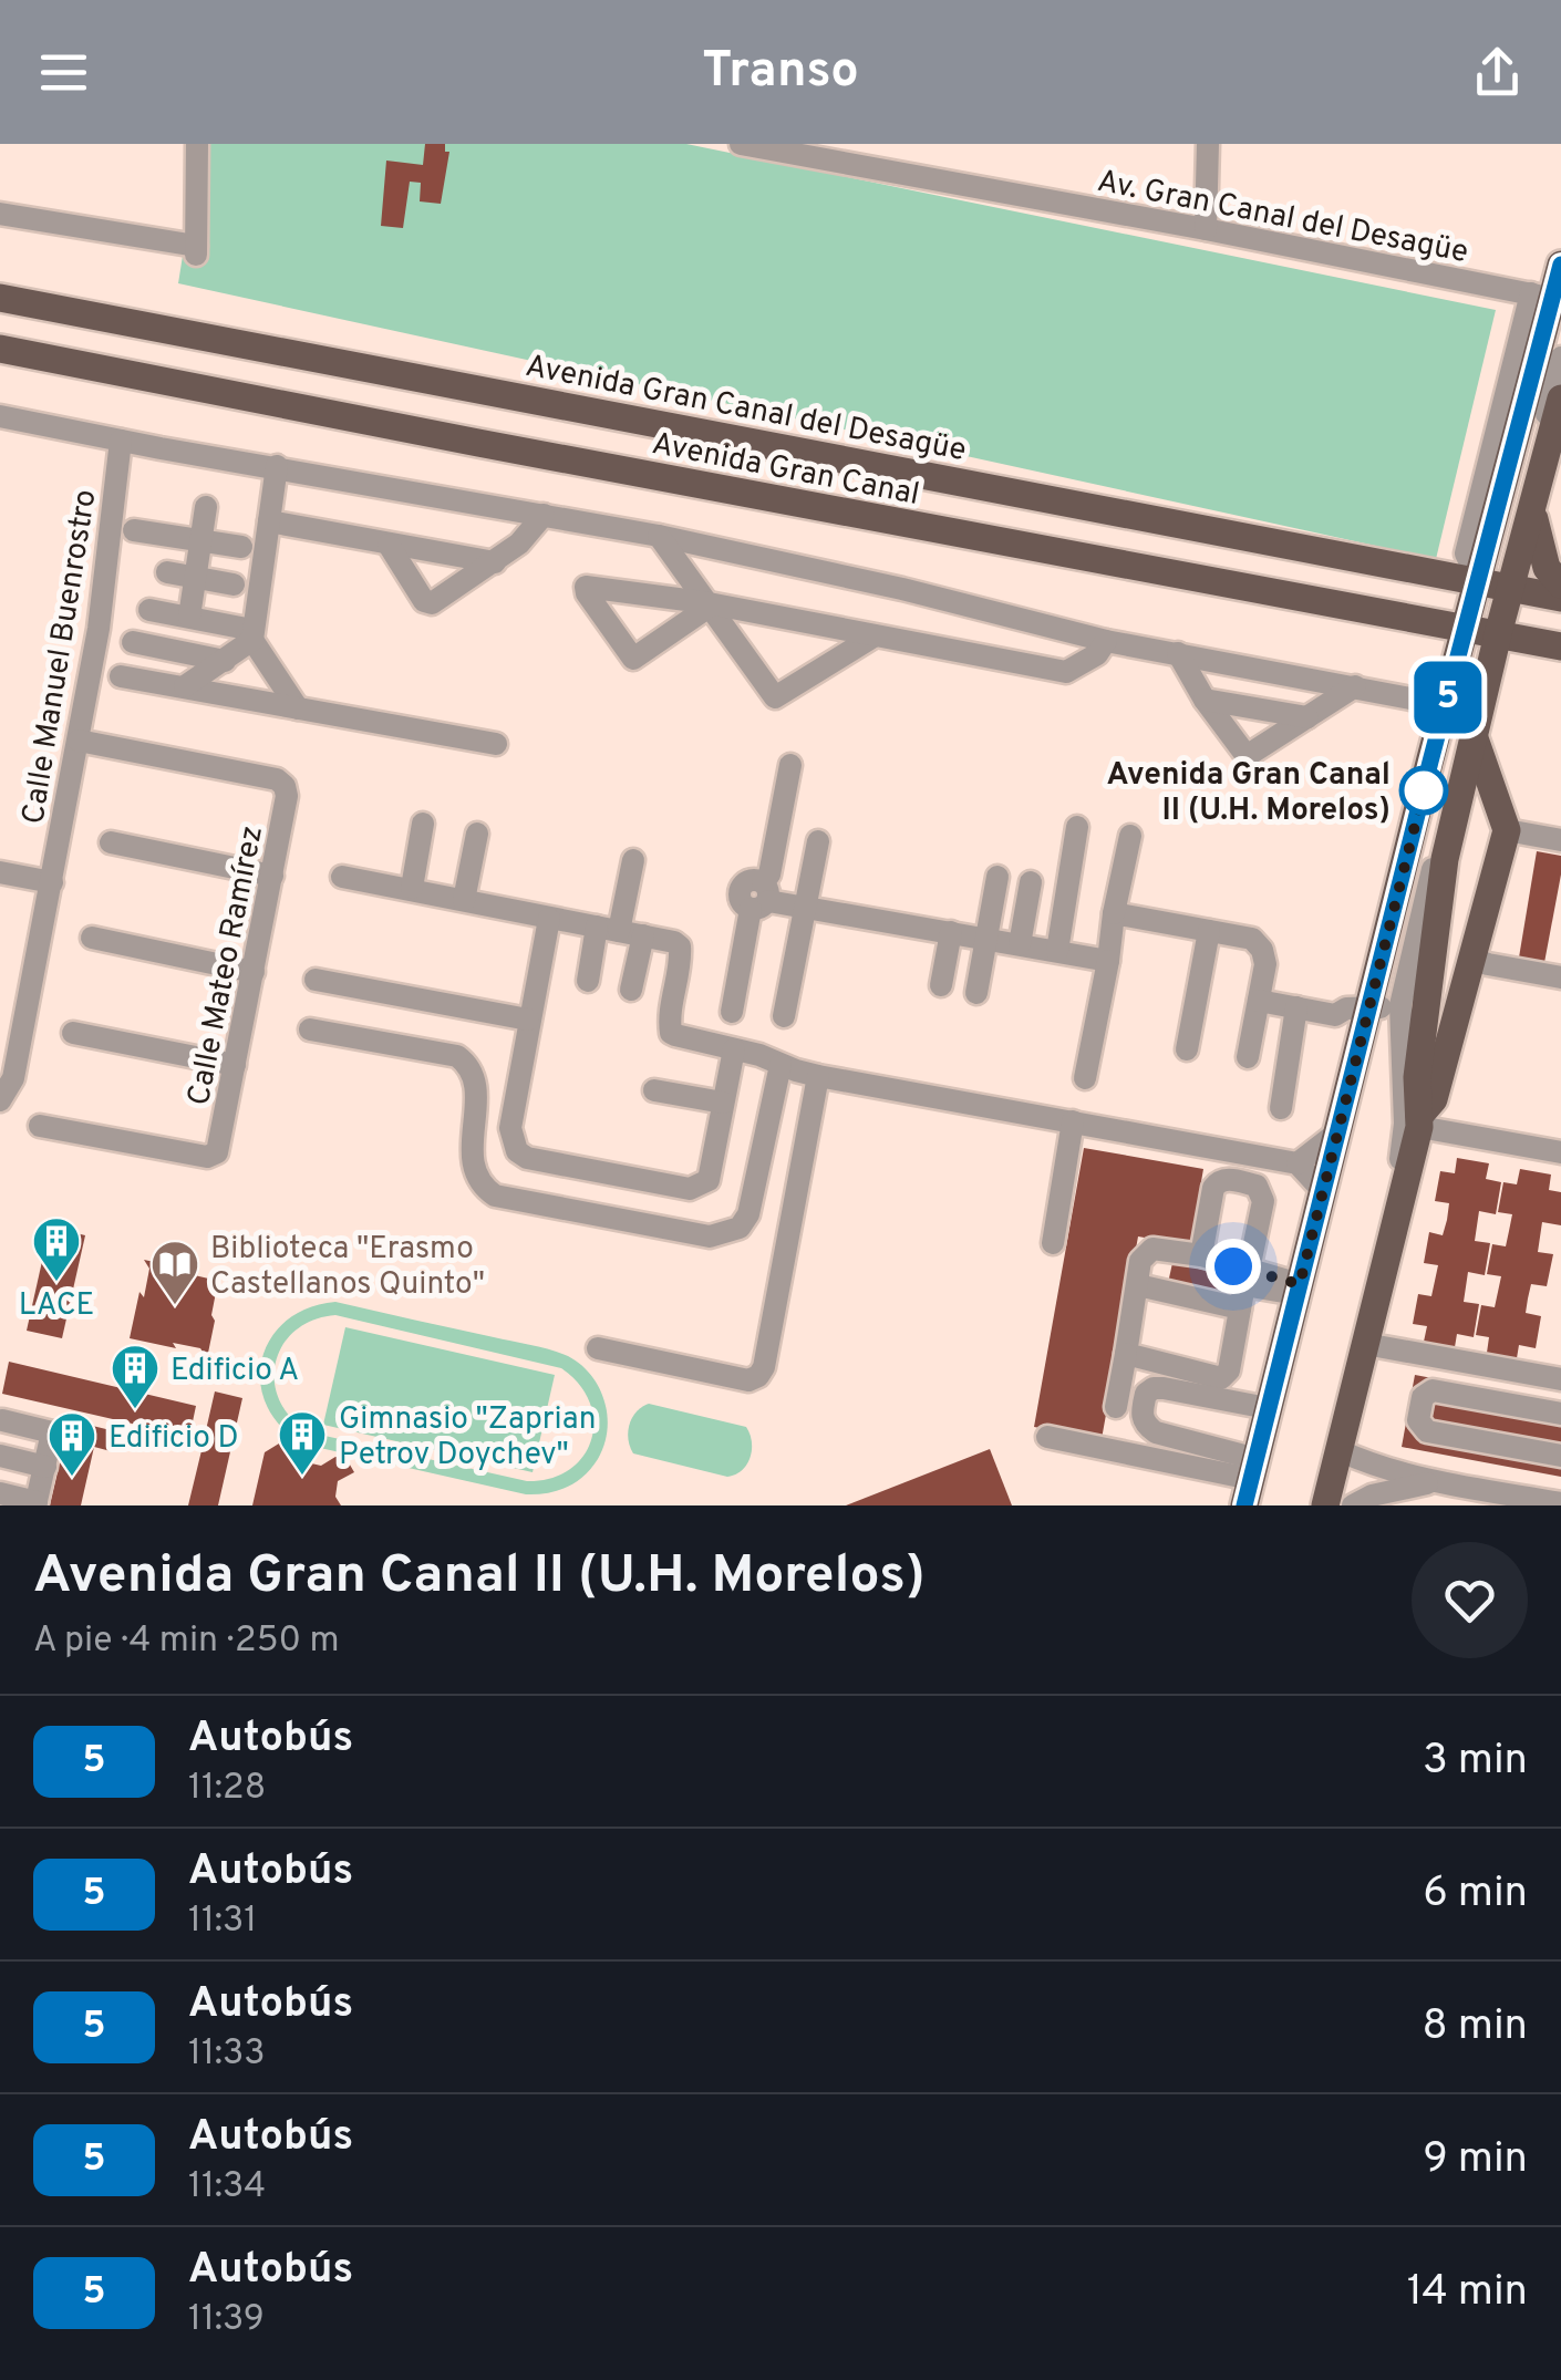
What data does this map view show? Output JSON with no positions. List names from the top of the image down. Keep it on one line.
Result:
{"streets":{"main road":["Avenida Gran Canal del Desagüe","Avenida Gran Canal"],"street":["Av. Gran Canal del Desagüe","Calle Manuel Buenrostro","Calle Mateo Ramírez"]},"crossings":[["Calle Manuel Buenrostro","Calle Mateo Ramírez"]],"places":{"other":["Avenida Gran Canal II (U.H. Morelos)"],"building":["LACE","Edificio A","Gimnasio \"Zaprian Petrov Doychev\"","Edificio D"],"library":["Biblioteca \"Erasmo Castellanos Quinto\""]},"lines":["bus line 5"],"page":{"header":"Transo","on_map":"5","heading":["Avenida Gran Canal II (U.H. Morelos)","A pie · 4 min · 250 m"],"list":[{"mark":"5","name":"Autobús","note":"11:28","value":"3 min"},{"mark":"5","name":"Autobús","note":"11:31","value":"6 min"},{"mark":"5","name":"Autobús","note":"11:33","value":"8 min"},{"mark":"5","name":"Autobús","note":"11:34","value":"9 min"},{"mark":"5","name":"Autobús","note":"11:39","value":"14 min"}]}}
